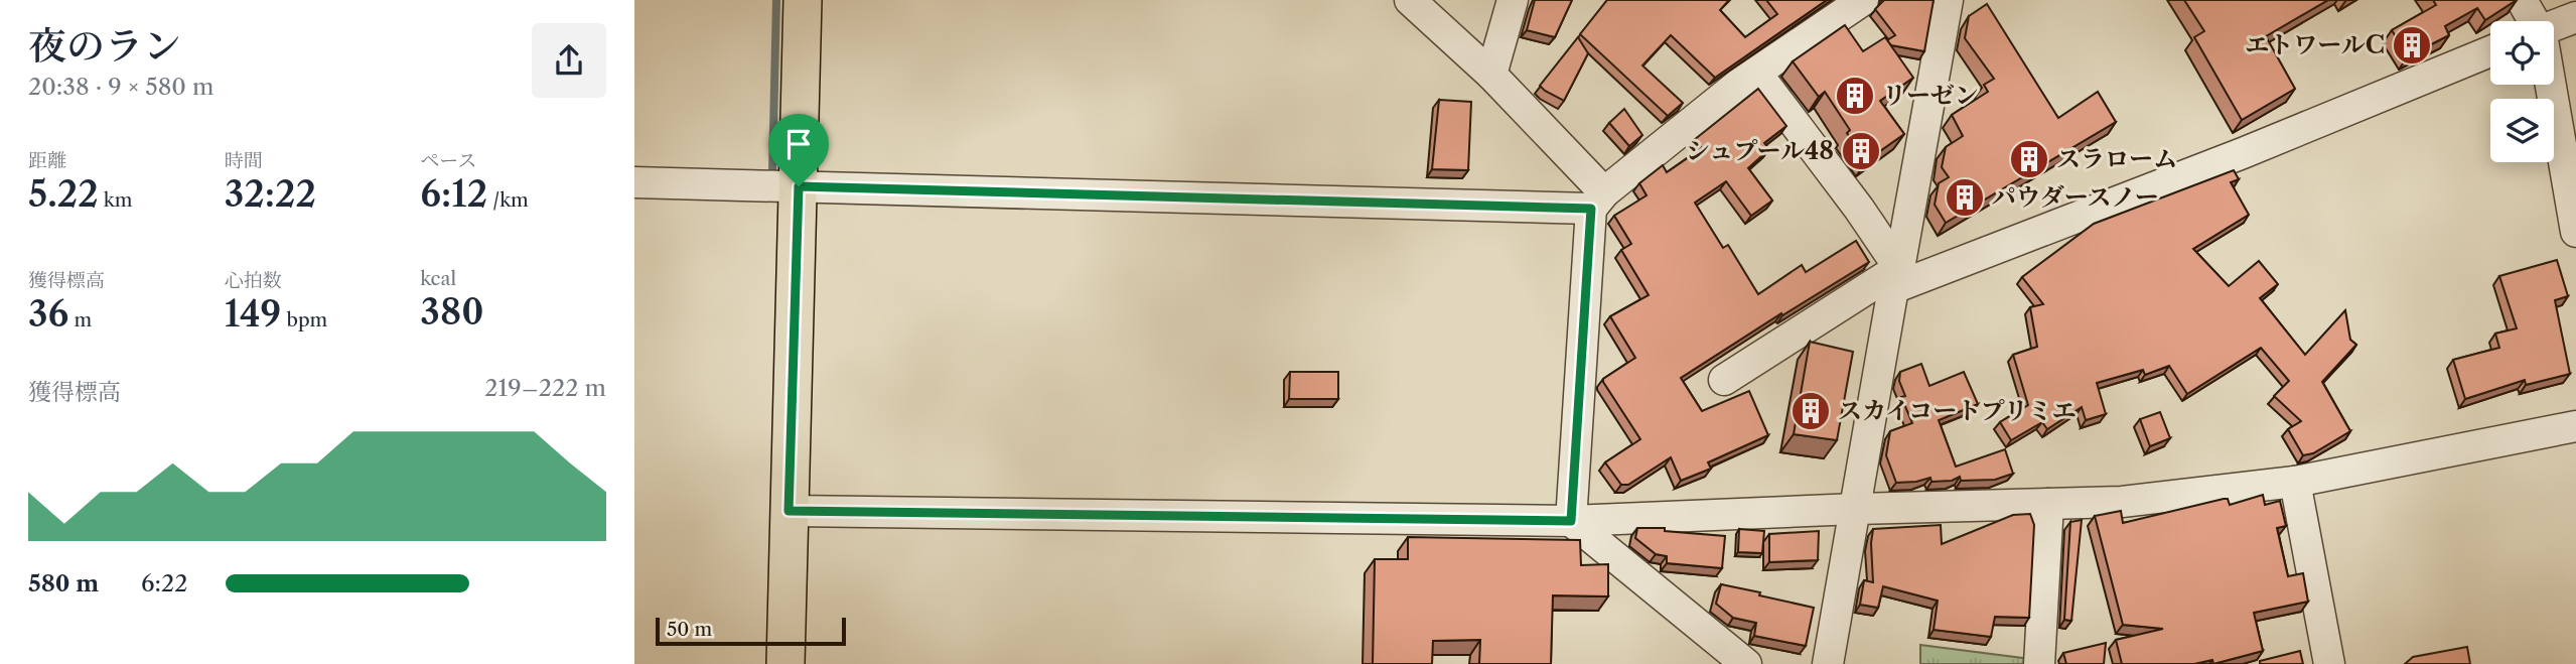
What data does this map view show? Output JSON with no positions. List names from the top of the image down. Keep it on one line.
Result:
{"places":{"building":["エトワールC","リーゼン","シュプール48","スラローム","パウダースノー","スカイコートプリミエ"]},"scale_bar":"50 m","page":{"heading":["夜のラン","20:38 · 9 × 580 m"],"stats":[["距離","5.22 km"],["時間","32:22"],["ペース","6:12 /km"],["獲得標高","36 m"],["心拍数","149 bpm"],["kcal","380"]],"chart":["獲得標高","219–222 m"],"list":[{"name":"580 m","note":"6:22"}],"scale":"50 m"}}
